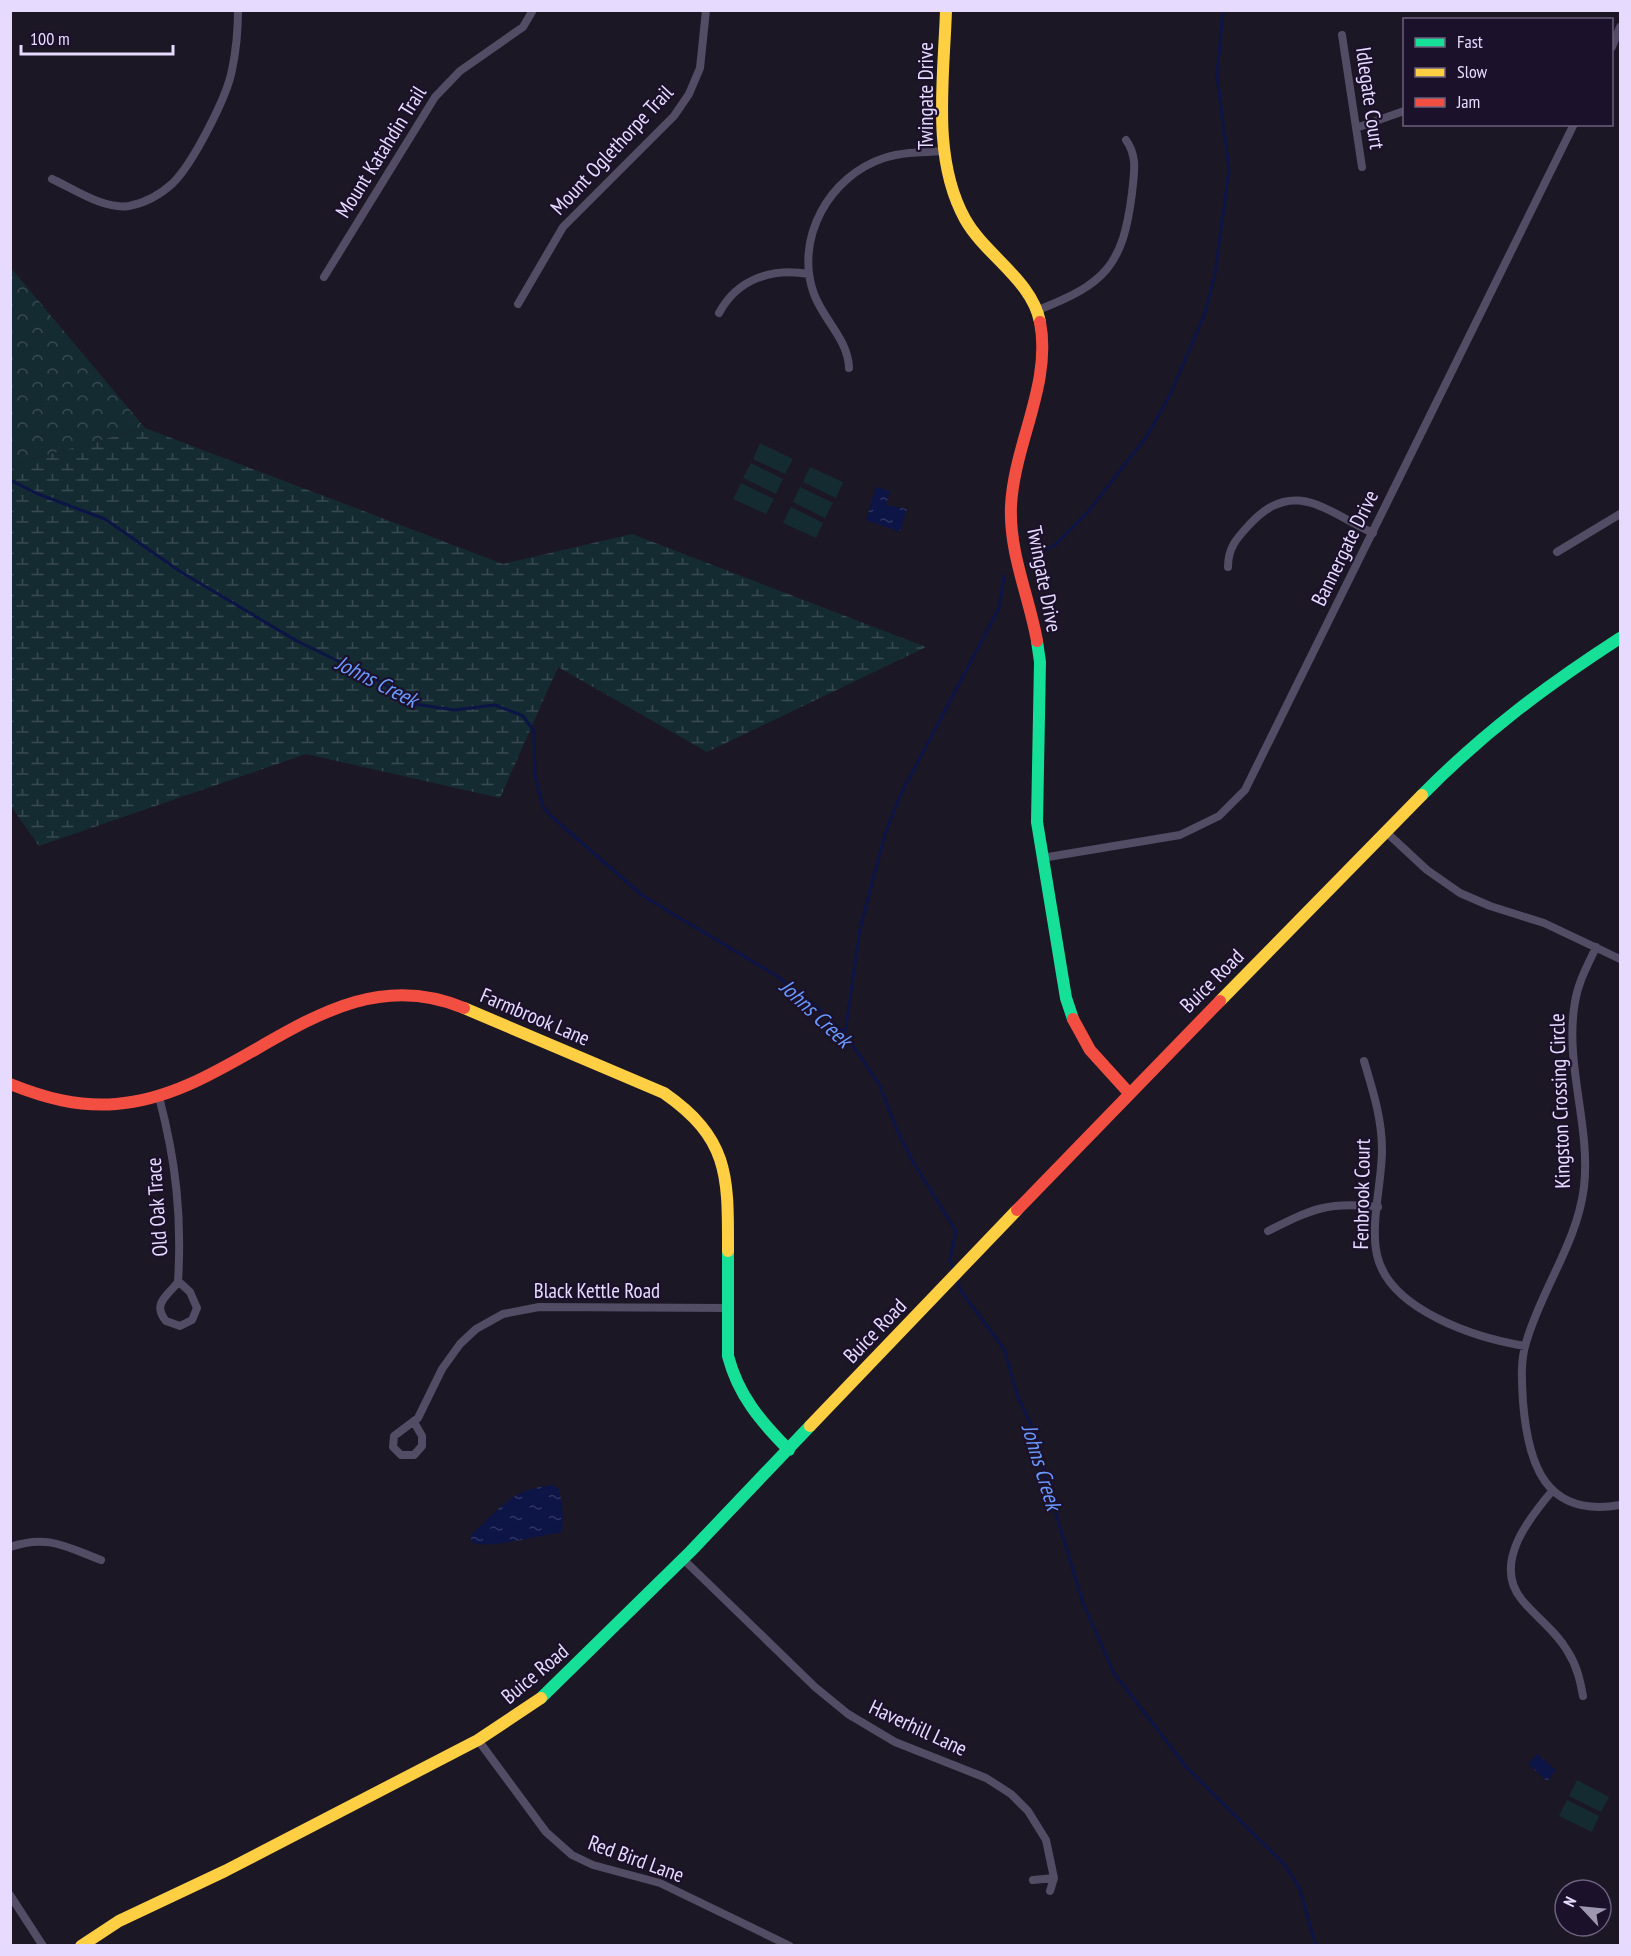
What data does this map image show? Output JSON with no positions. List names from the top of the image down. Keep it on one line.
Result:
{"streets":{"street":["Twingate Drive","Idlegate Court","Mount Oglethorpe Trail","Mount Katahdin Trail","Bannergate Drive","Buice Road","Farmbrook Lane","Kingston Crossing Circle","Fenbrook Court","Old Oak Trace","Black Kettle Road","Haverhill Lane","Red Bird Lane"]},"crossings":[["Twingate Drive","Bannergate Drive"],["Twingate Drive","Buice Road"],["Buice Road","Farmbrook Lane"],["Buice Road","Haverhill Lane"],["Buice Road","Red Bird Lane"],["Farmbrook Lane","Old Oak Trace"],["Farmbrook Lane","Black Kettle Road"],["Kingston Crossing Circle","Fenbrook Court"]],"water":["Johns Creek"],"legend":["Fast","Slow","Jam"],"scale_bar":"100 m","north":"top left"}
